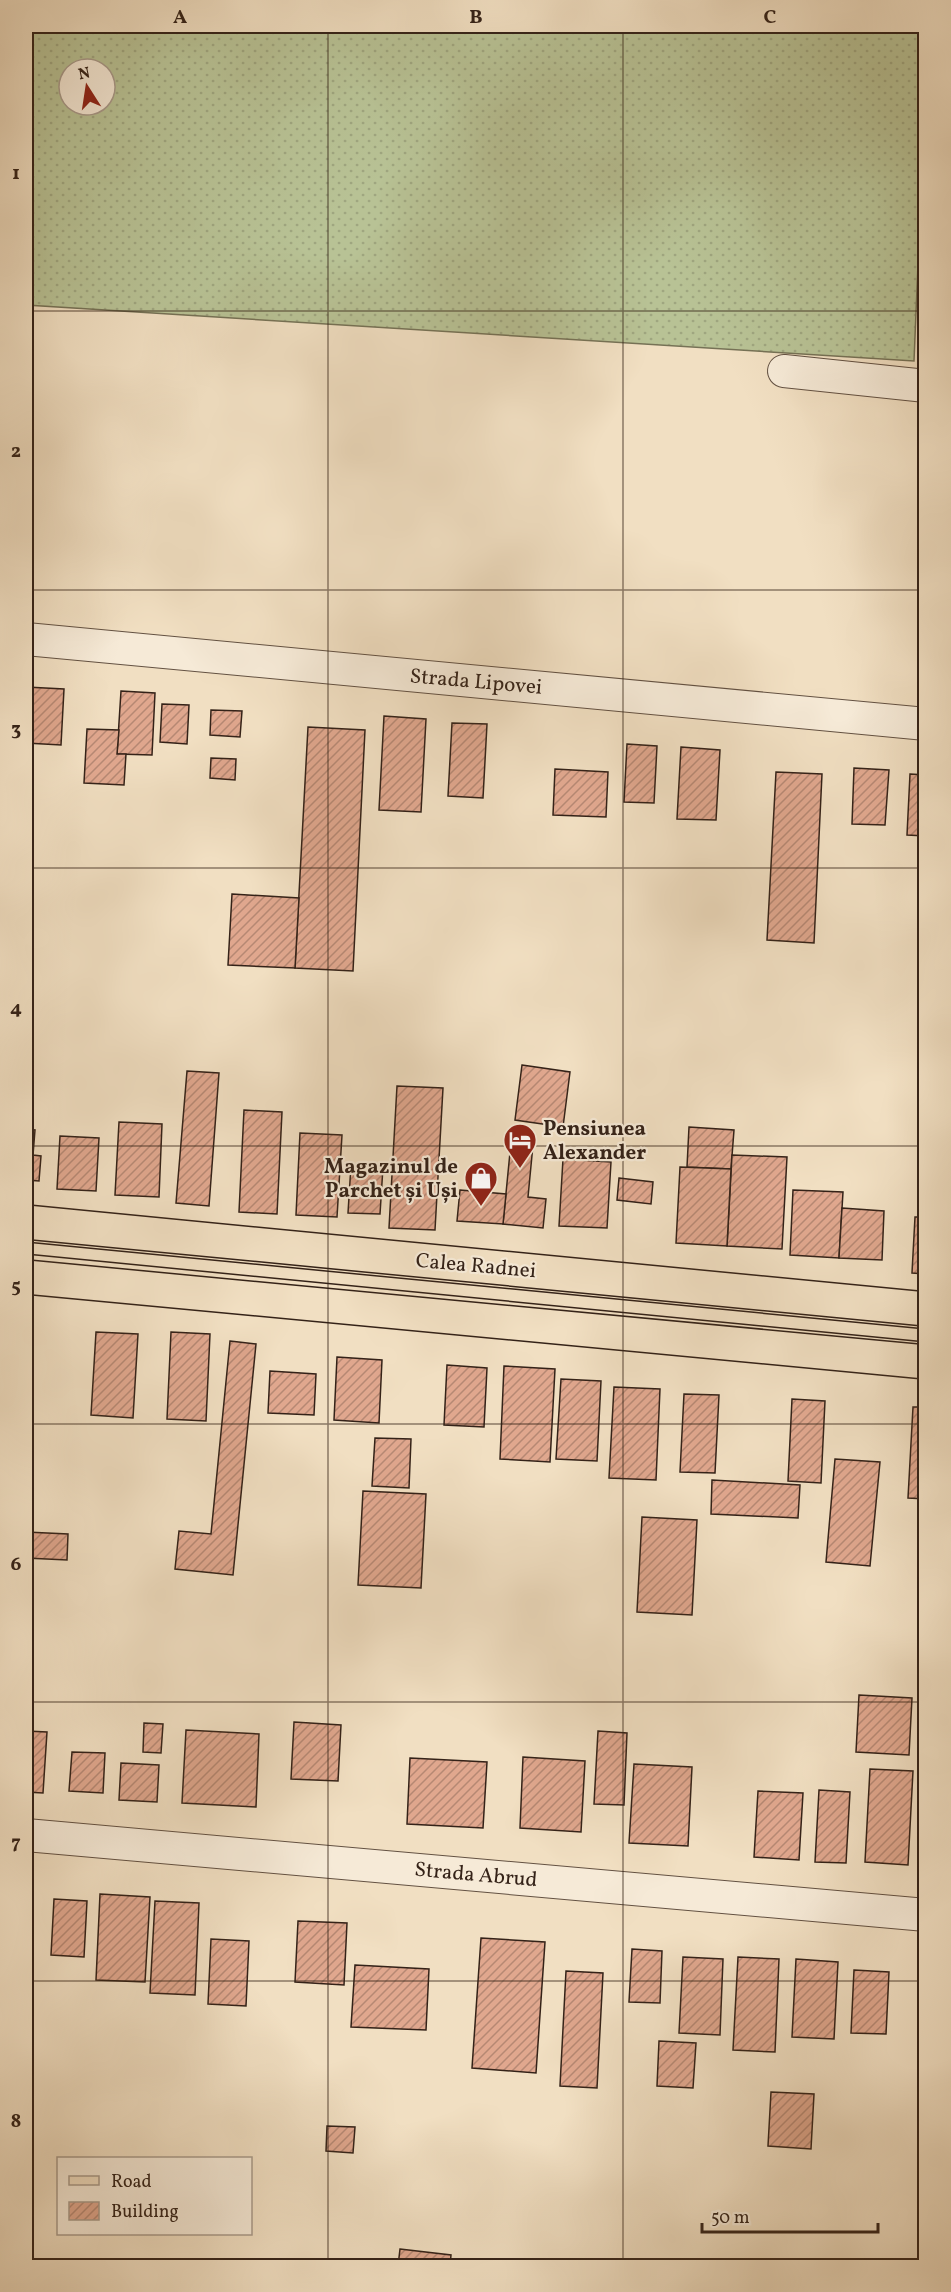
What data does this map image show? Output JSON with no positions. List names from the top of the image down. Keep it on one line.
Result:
{"streets":{"main road":["Calea Radnei"],"street":["Strada Lipovei","Strada Abrud"]},"places":{"hotel":["Pensiunea Alexander"],"shop":["Magazinul de Parchet și Uși"]},"legend":["Road","Building"],"scale_bar":"50 m","north":"top","grid":{"columns":["A","B","C"],"rows":["1","2","3","4","5","6","7","8"]}}
